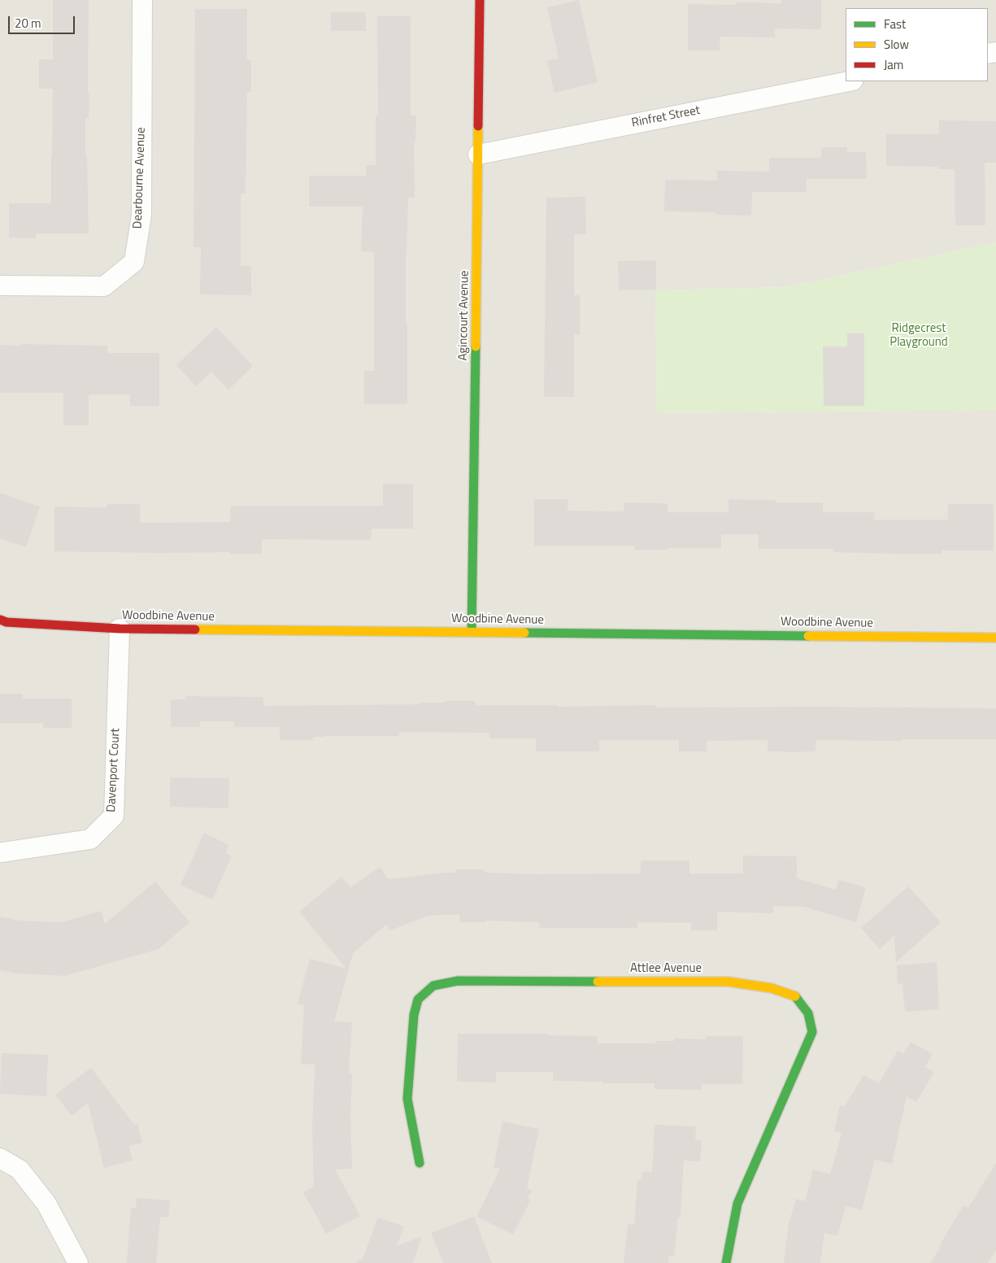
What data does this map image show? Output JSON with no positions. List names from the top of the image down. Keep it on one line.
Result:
{"streets":{"street":["Rinfret Street","Dearbourne Avenue","Agincourt Avenue","Woodbine Avenue","Davenport Court","Attlee Avenue"]},"crossings":[["Rinfret Street","Agincourt Avenue"],["Agincourt Avenue","Woodbine Avenue"],["Woodbine Avenue","Davenport Court"]],"parks":["Ridgecrest Playground"],"legend":["Fast","Slow","Jam"],"scale_bar":"20 m"}
